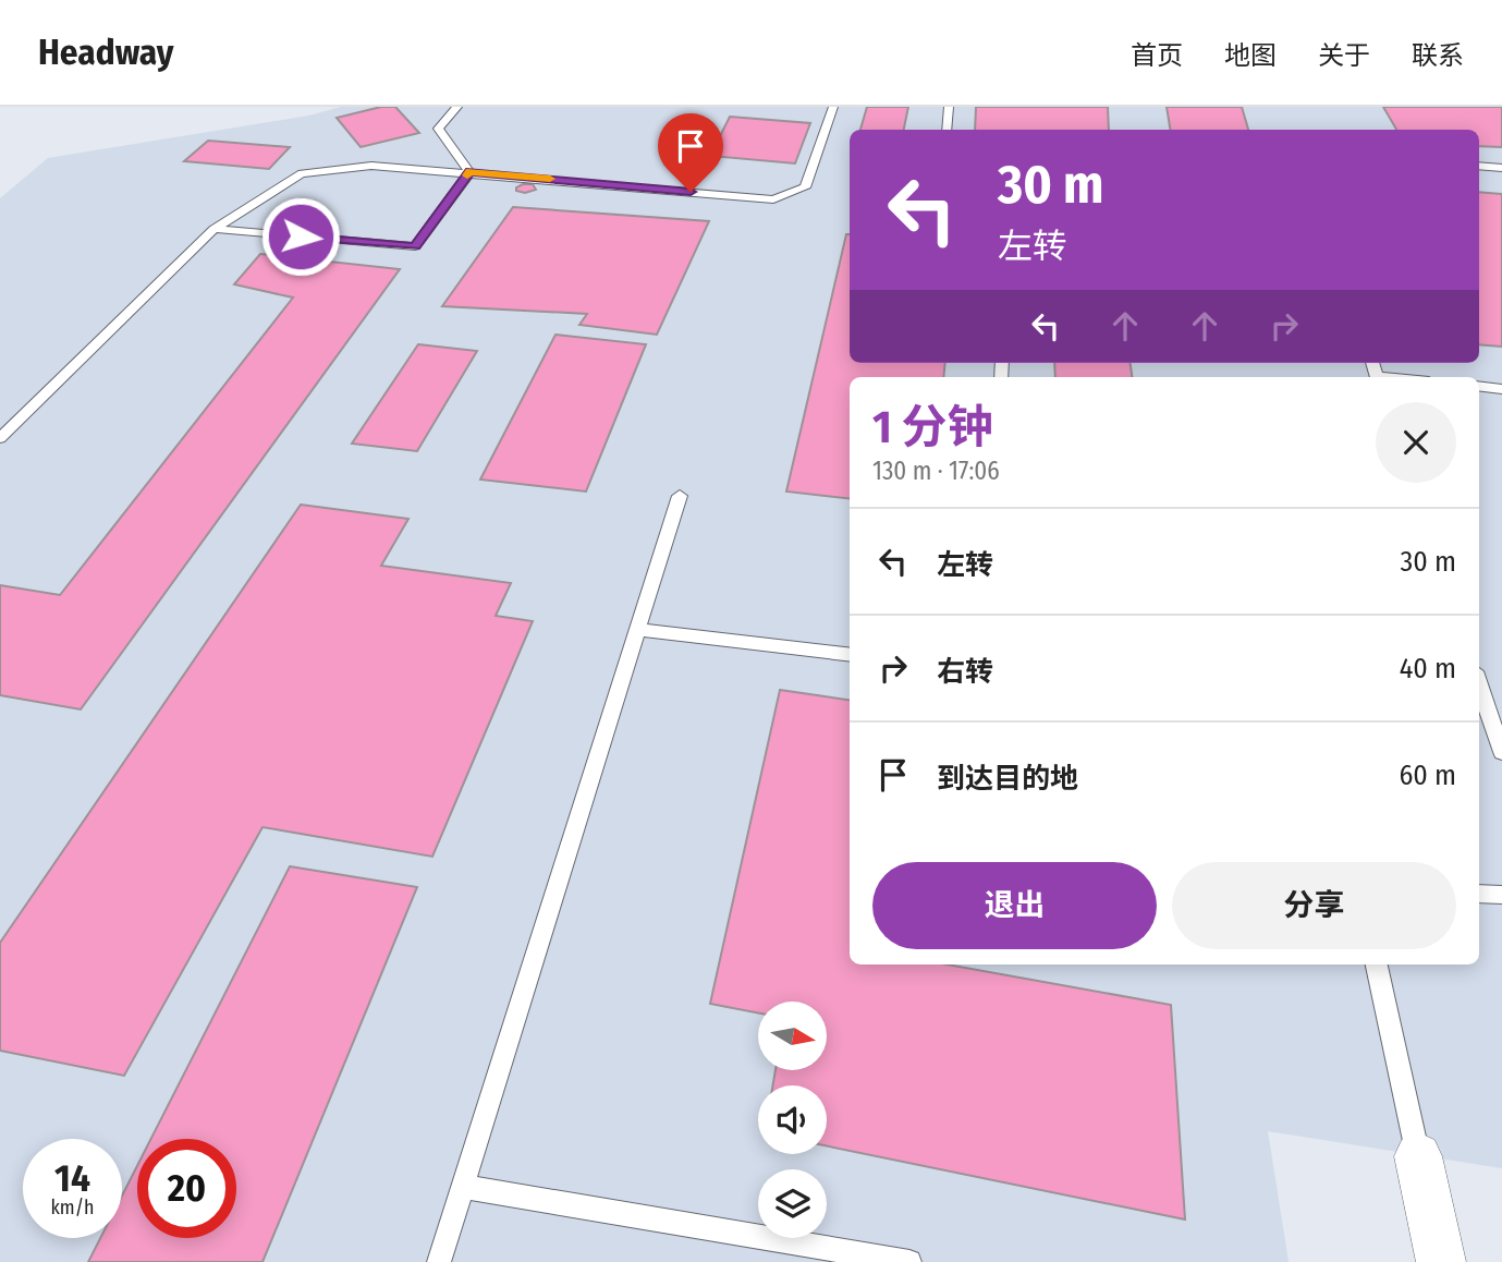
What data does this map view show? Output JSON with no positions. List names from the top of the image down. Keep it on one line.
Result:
{"north":"right","page":{"header":"Headway","nav":["首页","地图","关于","联系"],"turn":["30 m","左转"],"heading":["1 分钟","130 m · 17:06"],"list":[{"name":"左转","value":"30 m"},{"name":"右转","value":"40 m"},{"name":"到达目的地","value":"60 m"}],"buttons":["退出","分享"],"speed":"14 km/h","limit":"20"}}
